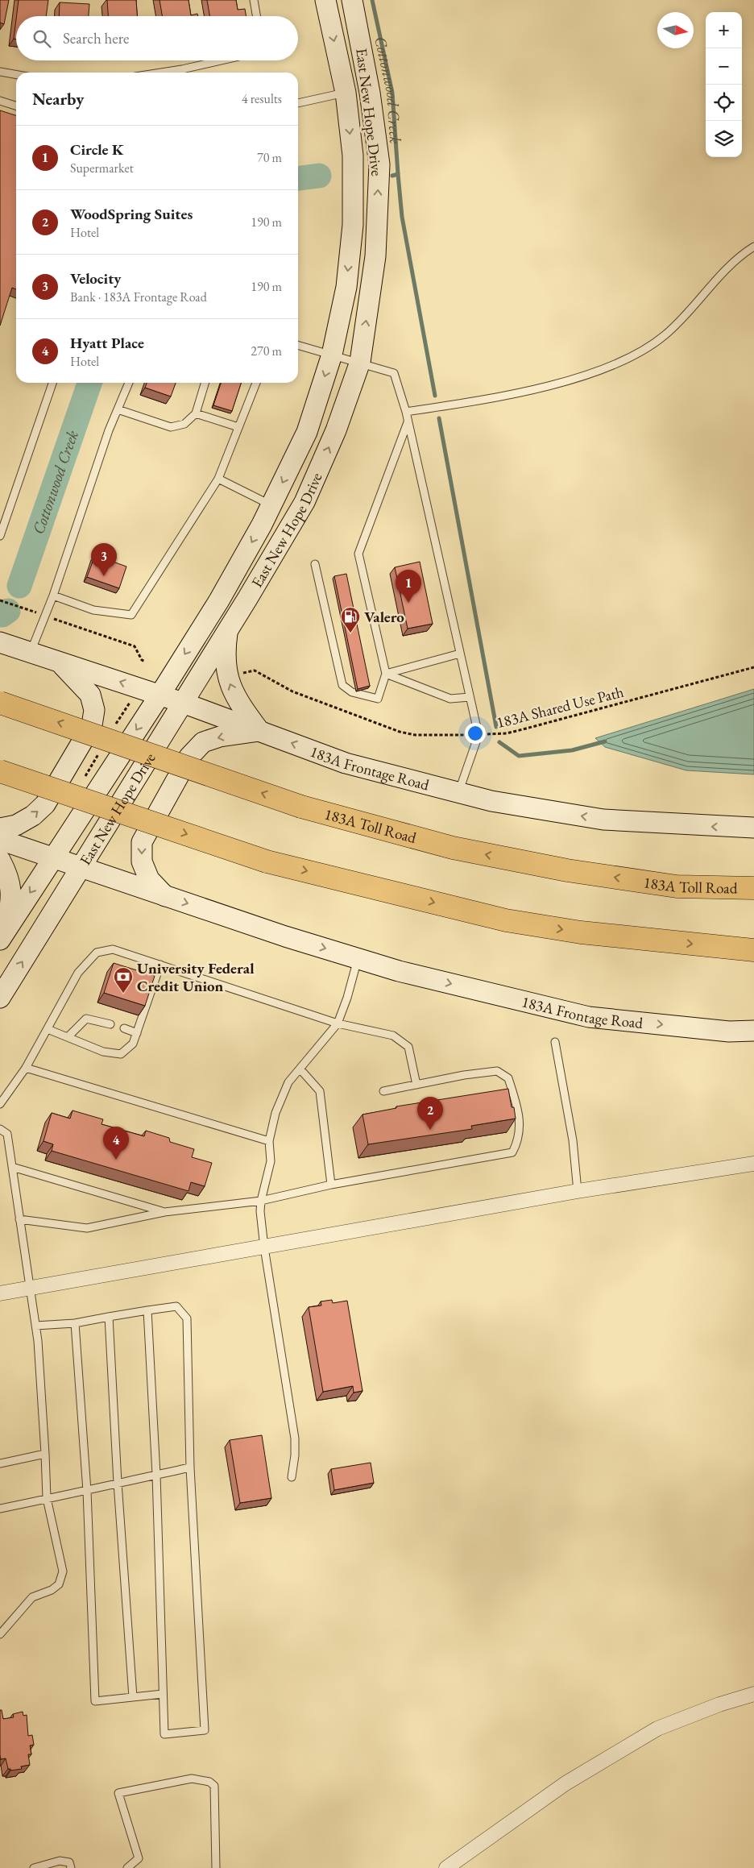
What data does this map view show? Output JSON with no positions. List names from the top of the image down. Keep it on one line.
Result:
{"streets":{"highway":["183A Toll Road"],"main road":["East New Hope Drive","183A Frontage Road"],"path":["183A Shared Use Path"]},"crossings":[["East New Hope Drive","183A Frontage Road"]],"water":["Cottonwood Creek"],"places":{"fuel station":["Valero"],"bank":["University Federal Credit Union"]},"north":"right","page":{"map_buttons":["+","−"],"search":"Search here","heading":["Nearby","4 results"],"list":[{"mark":"1","name":"Circle K","note":"Supermarket","value":"70 m"},{"mark":"2","name":"WoodSpring Suites","note":"Hotel","value":"190 m"},{"mark":"3","name":"Velocity","note":"Bank · 183A Frontage Road","value":"190 m"},{"mark":"4","name":"Hyatt Place","note":"Hotel","value":"270 m"}],"pins":["3","1","2","4"]}}
